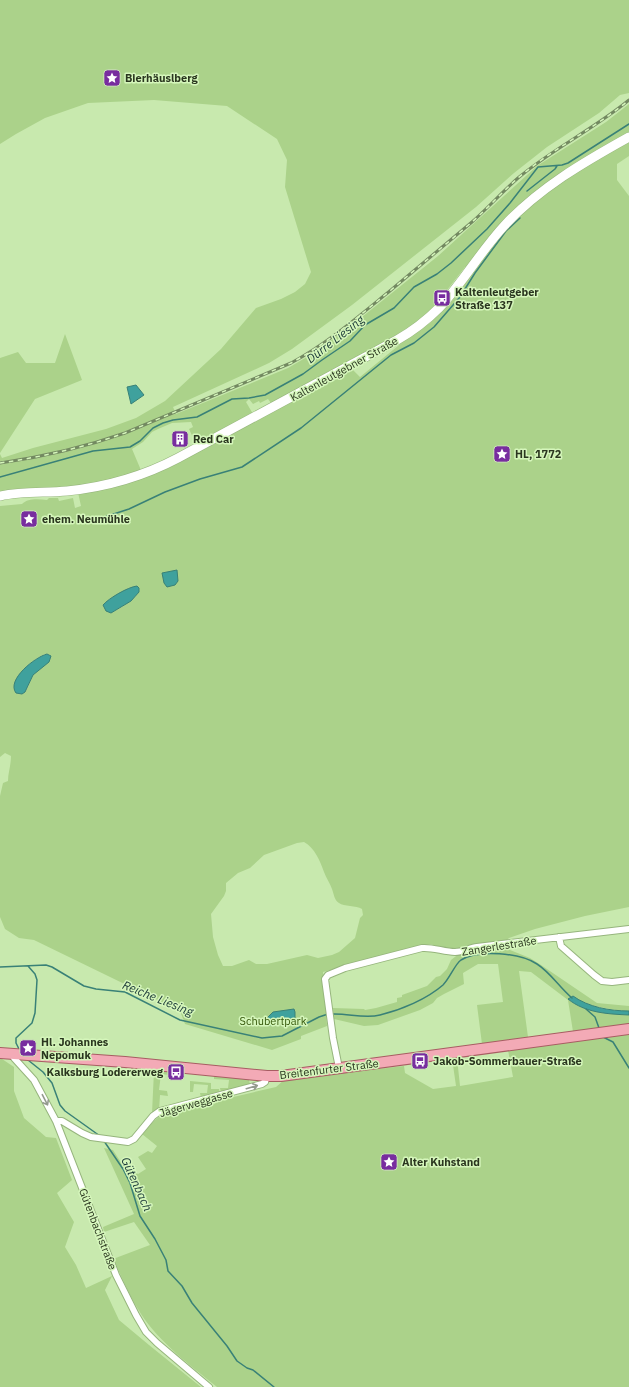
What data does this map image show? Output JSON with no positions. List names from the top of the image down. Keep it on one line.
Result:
{"streets":{"main road":["Kaltenleutgebner Straße","Breitenfurter Straße"],"street":["Zangerlestraße","Jägerweggasse","Gütenbachstraße"]},"crossings":[["Zangerlestraße","Breitenfurter Straße"],["Breitenfurter Straße","Jägerweggasse"],["Breitenfurter Straße","Gütenbachstraße"],["Jägerweggasse","Gütenbachstraße"]],"one_way":["Jägerweggasse"],"water":["Dürre Liesing","Reiche Liesing","Gütenbach"],"parks":["Schubertpark"],"places":{"place":["Bierhäuslberg","HL, 1772","ehem. Neumühle","Hl. Johannes Nepomuk","Alter Kuhstand"],"bus stop":["Kaltenleutgeber Straße 137","Jakob-Sommerbauer-Straße","Kalksburg Lodererweg"],"building":["Red Car"]}}
